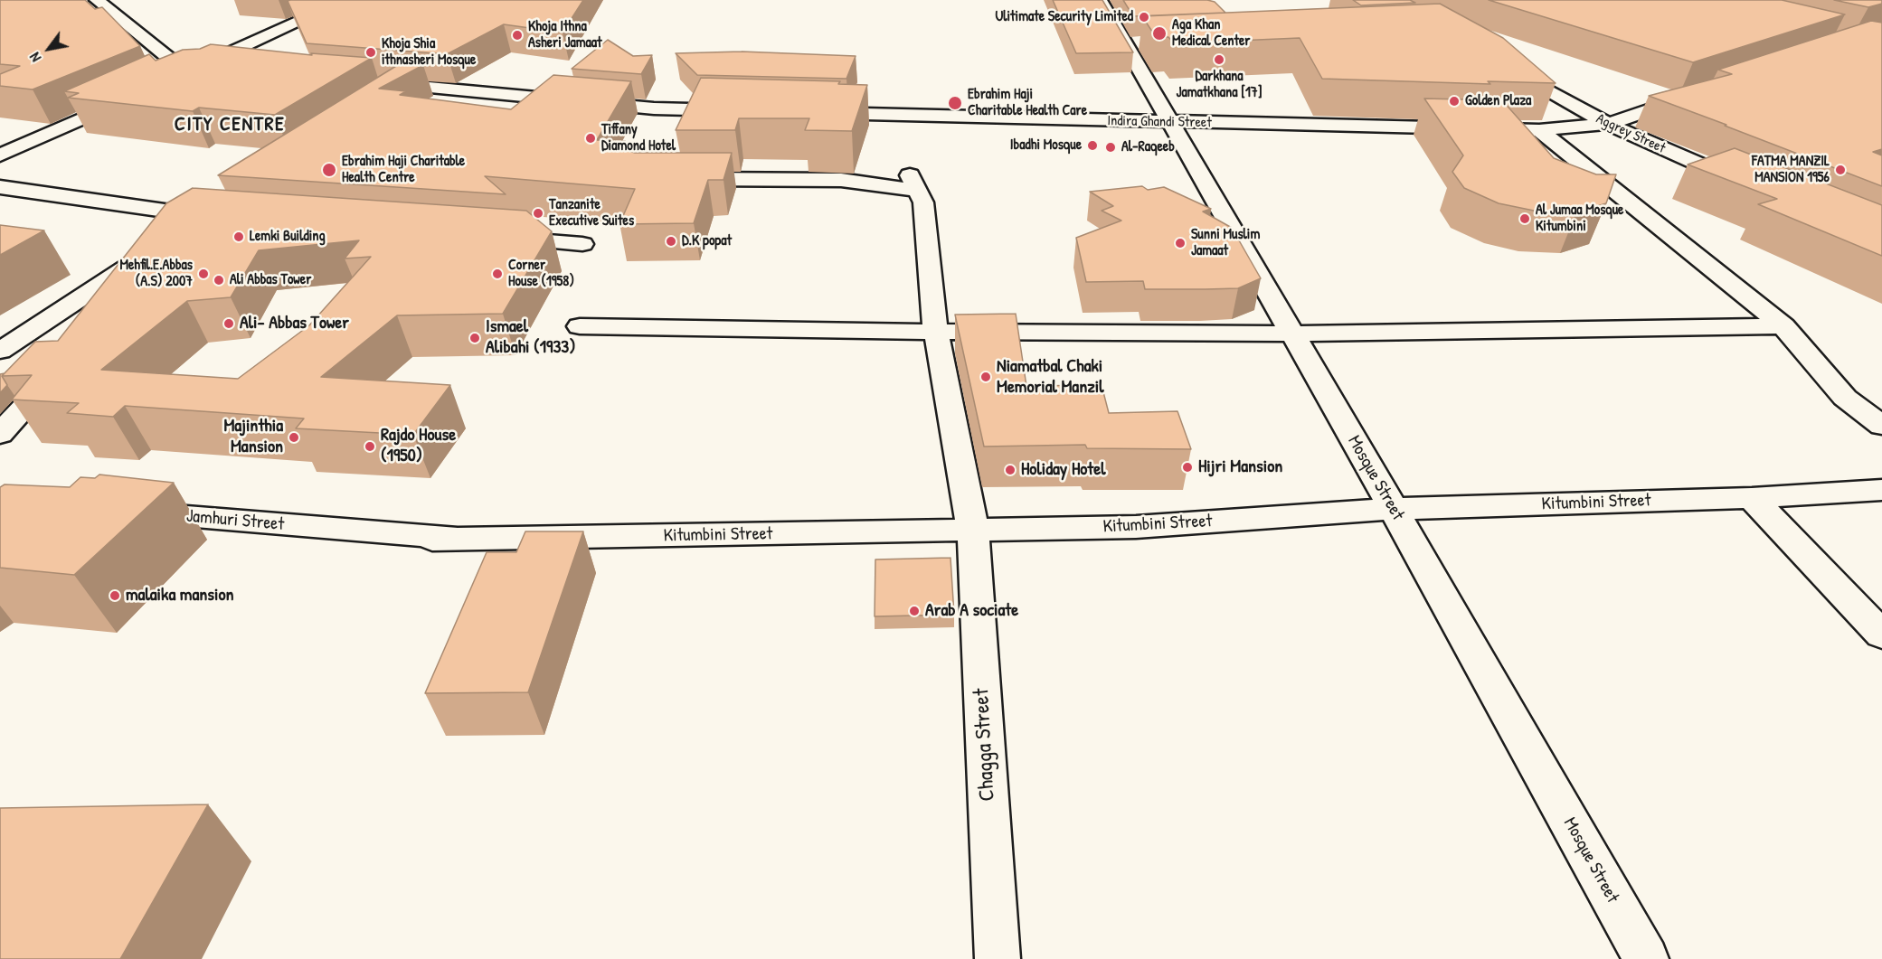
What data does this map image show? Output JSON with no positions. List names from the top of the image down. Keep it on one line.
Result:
{"streets":{"street":["Indira Ghandi Street","Aggrey Street","Mosque Street","Kitumbini Street","Jamhuri Street","Chagga Street"]},"crossings":[["Indira Ghandi Street","Aggrey Street"],["Indira Ghandi Street","Mosque Street"],["Mosque Street","Kitumbini Street"],["Kitumbini Street","Jamhuri Street"],["Kitumbini Street","Chagga Street"]],"districts":["CITY CENTRE"],"places":["Ulitimate Security Limited","Aga Khan Medical Center","Khoja Ithna Asheri Jamaat","Khoja Shia ithnasheri Mosque","Darkhana Jamatkhana [17]","Golden Plaza","Ebrahim Haji Charitable Health Care","Tiffany Diamond Hotel","Ibadhi Mosque","Al-Raqeeb","Ebrahim Haji Charitable Health Centre","FATMA MANZIL MANSION 1956","Tanzanite Executive Suites","Al Jumaa Mosque Kitumbini","Lemki Building","D.K popat","Sunni Muslim Jamaat","Mehfil.E.Abbas (A.S) 2007","Corner House (1958)","Ali Abbas Tower","Ali- Abbas Tower","Ismael Alibahi (1933)","Niamatbal Chaki Memorial Manzil","Majinthia Mansion","Rajdo House (1950)","Hijri Mansion","Holiday Hotel","malaika mansion","Arab A sociate"],"north":"bottom left"}
